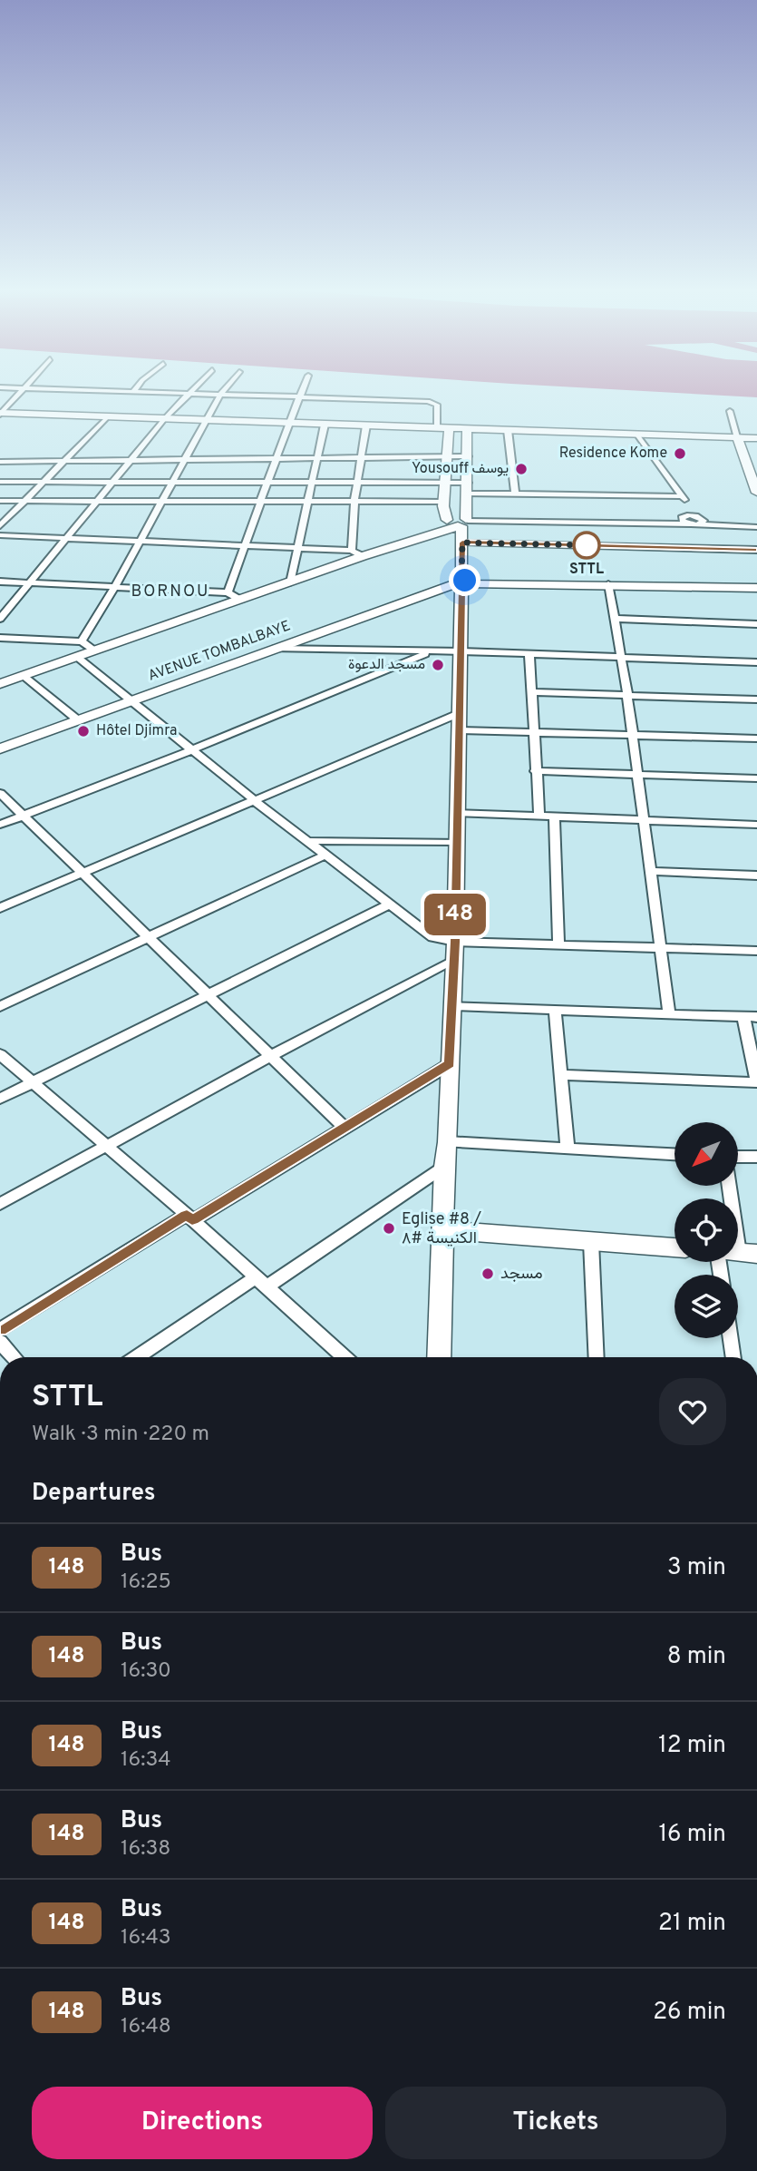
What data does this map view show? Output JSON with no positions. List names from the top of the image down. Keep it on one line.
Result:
{"streets":{"street":["AVENUE TOMBALBAYE"]},"districts":["BORNOU"],"places":["Residence Kome","Yousouff يوسف","STTL","مسجد الدعوة","Hôtel Djimra","Eglise #8 / الكنيسة #٨","مسجد"],"lines":["bus line 148"],"north":"bottom left","page":{"on_map":"148","heading":[["STTL","Walk · 3 min · 220 m"],"Departures"],"list":[{"mark":"148","name":"Bus","note":"16:25","value":"3 min"},{"mark":"148","name":"Bus","note":"16:30","value":"8 min"},{"mark":"148","name":"Bus","note":"16:34","value":"12 min"},{"mark":"148","name":"Bus","note":"16:38","value":"16 min"},{"mark":"148","name":"Bus","note":"16:43","value":"21 min"},{"mark":"148","name":"Bus","note":"16:48","value":"26 min"}],"buttons":["Directions","Tickets"]}}
